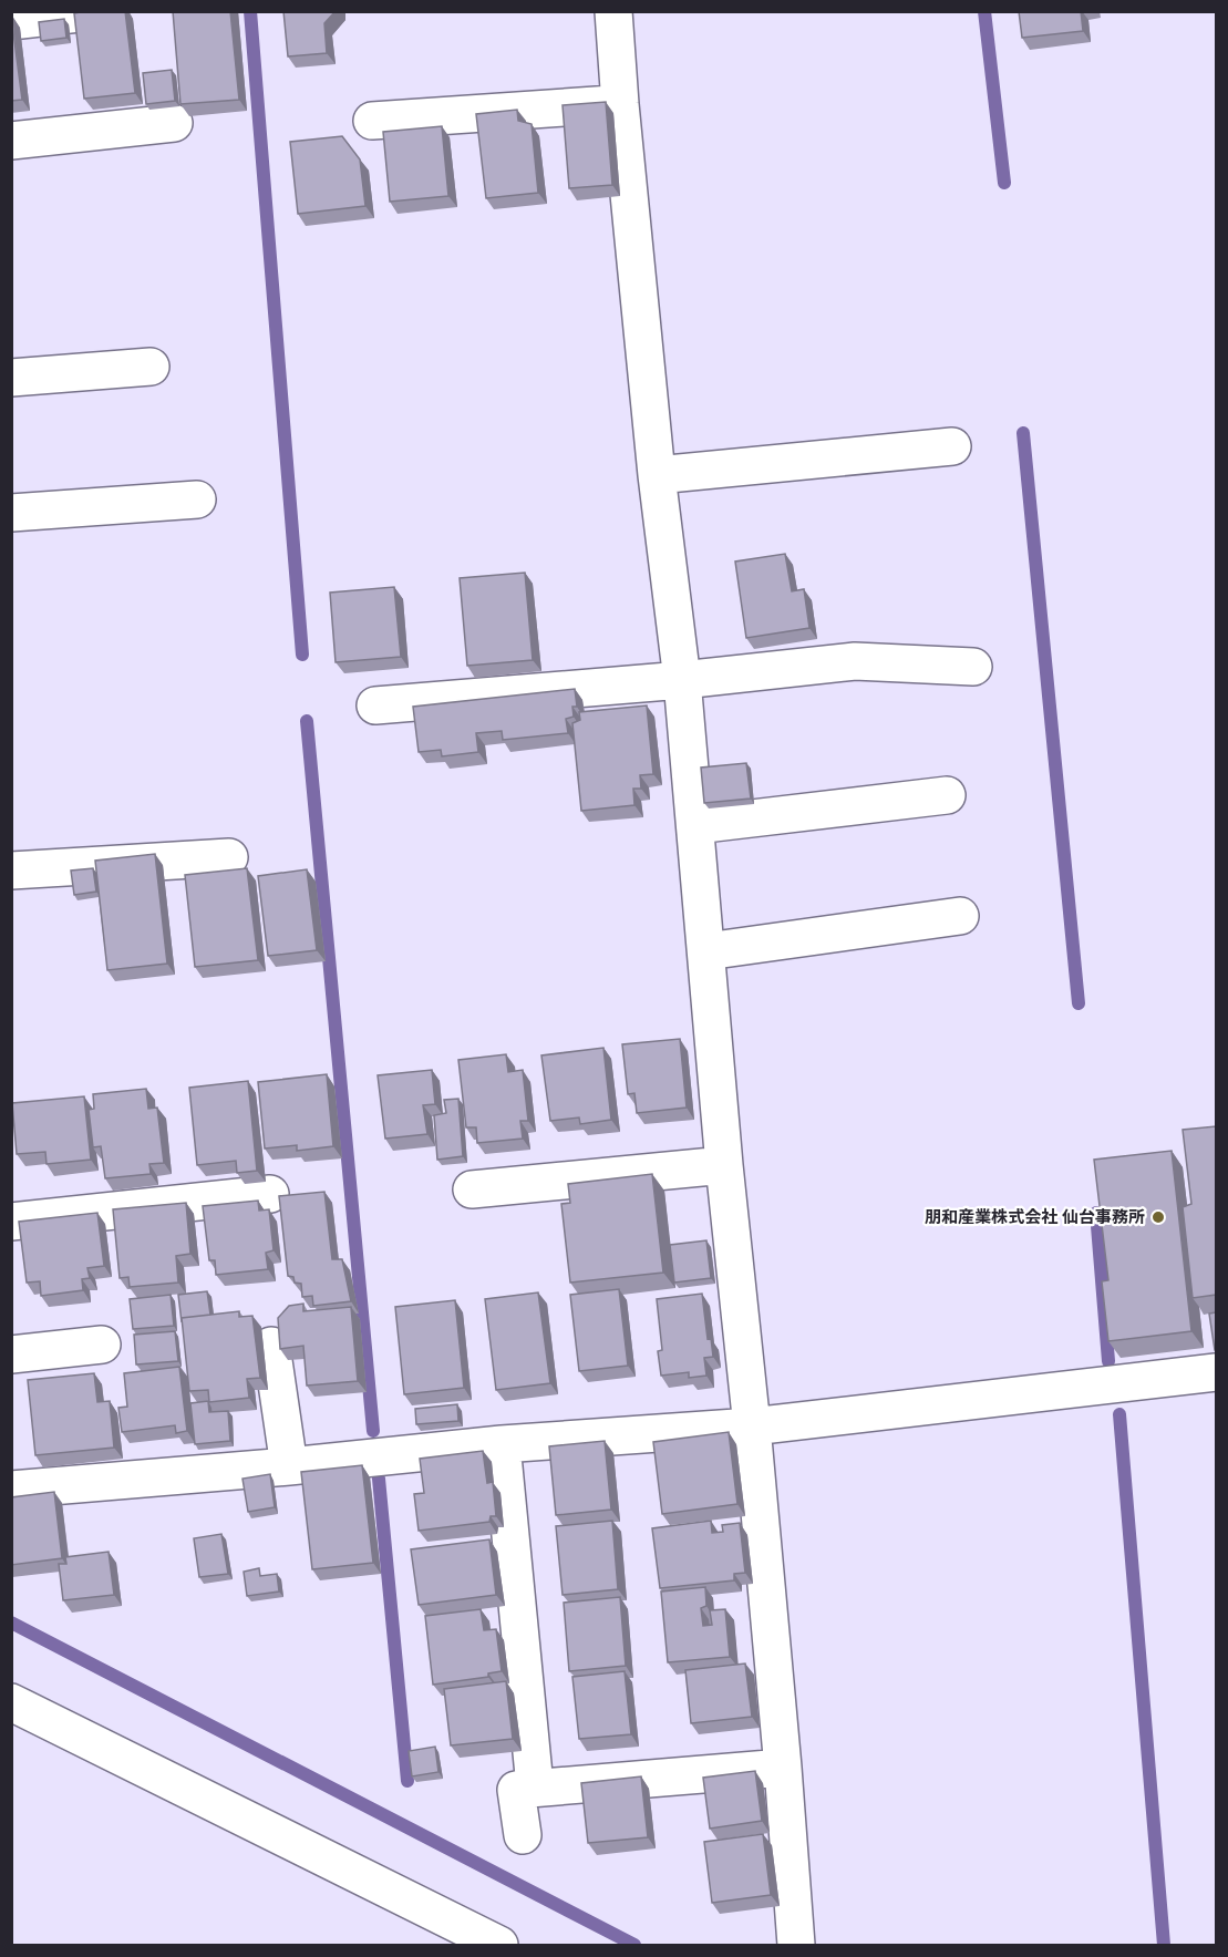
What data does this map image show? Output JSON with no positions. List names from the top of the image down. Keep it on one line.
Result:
{"places":["朋和産業株式会社 仙台事務所"]}
